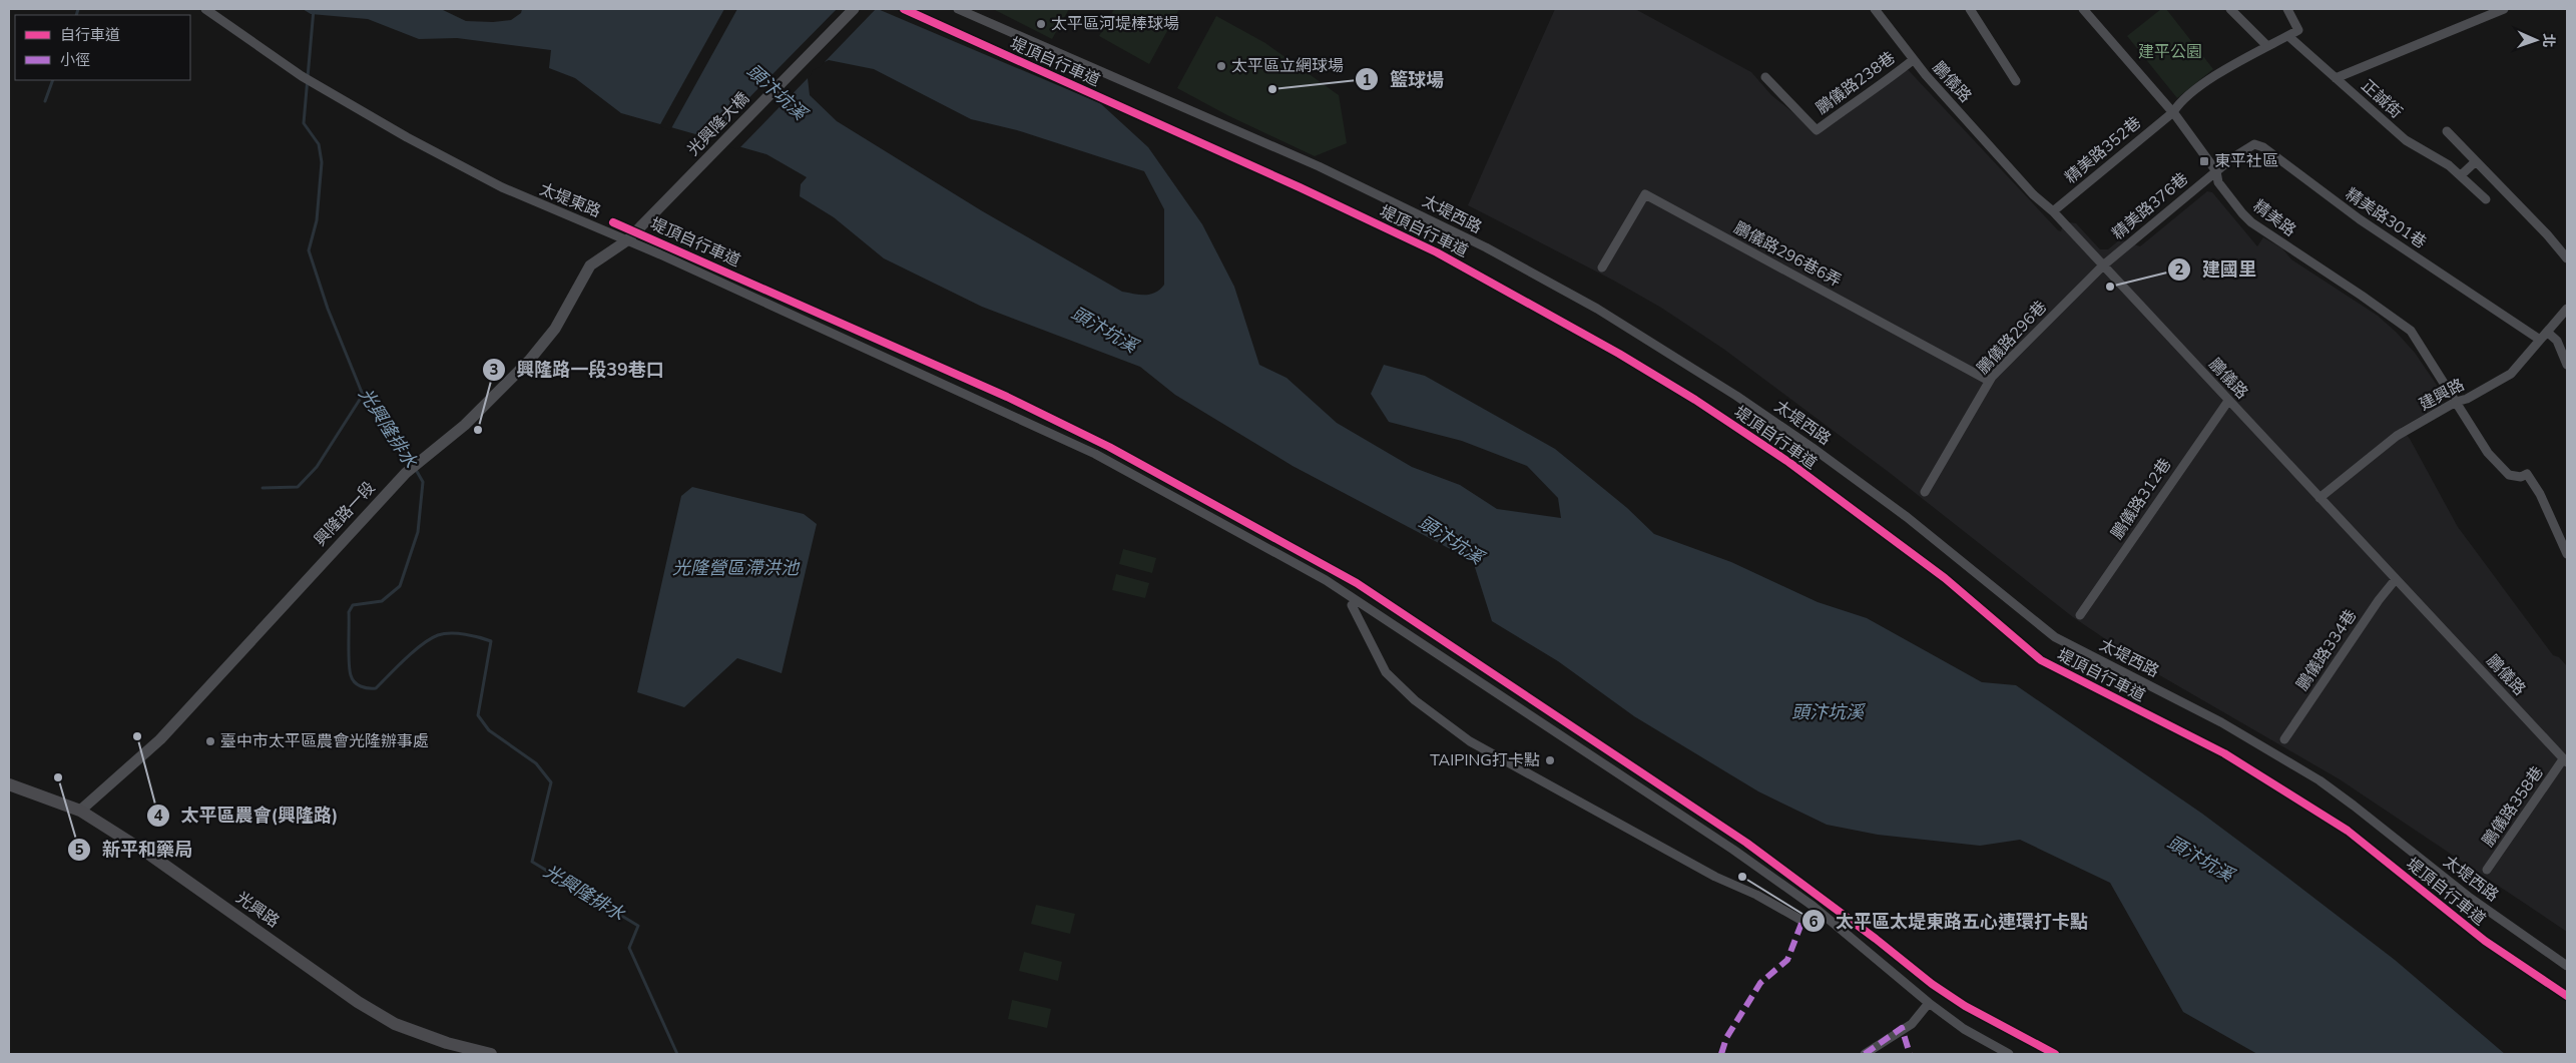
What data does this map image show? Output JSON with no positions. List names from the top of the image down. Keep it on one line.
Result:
{"streets":{"main road":["光興路"],"street":["鵬儀路","鵬儀路238巷","正誠街","光興隆大橋","精美路352巷","太堤東路","精美路376巷","太堤西路","精美路","精美路301巷","鵬儀路296巷6弄","鵬儀路296巷","建興路","鵬儀路312巷","興隆路一段","鵬儀路334巷","鵬儀路358巷"],"cycle path":["堤頂自行車道"]},"crossings":[["鵬儀路","鵬儀路238巷"],["鵬儀路","精美路352巷"],["鵬儀路","精美路376巷"],["鵬儀路","鵬儀路296巷"],["鵬儀路","建興路"],["鵬儀路","鵬儀路312巷"],["鵬儀路","鵬儀路334巷"],["鵬儀路","鵬儀路358巷"],["正誠街","精美路352巷"],["光興隆大橋","太堤東路"],["光興隆大橋","興隆路一段"],["精美路352巷","精美路"],["太堤東路","興隆路一段"],["精美路376巷","精美路"],["精美路376巷","精美路301巷"],["精美路376巷","鵬儀路296巷"],["精美路","精美路301巷"],["精美路","建興路"],["精美路301巷","建興路"],["鵬儀路296巷6弄","鵬儀路296巷"],["興隆路一段","光興路"]],"water":["頭汴坑溪","光興隆排水","光隆營區滯洪池"],"parks":["建平公園"],"places":{"other":["太平區河堤棒球場","太平區立網球場","籃球場","建國里","興隆路一段39巷口","太平區農會(興隆路)","臺中市太平區農會光隆辦事處","TAIPING打卡點","新平和藥局","太平區太堤東路五心連環打卡點"],"transit":["東平社區"]},"legend":["自行車道","小徑"],"north":"right"}
